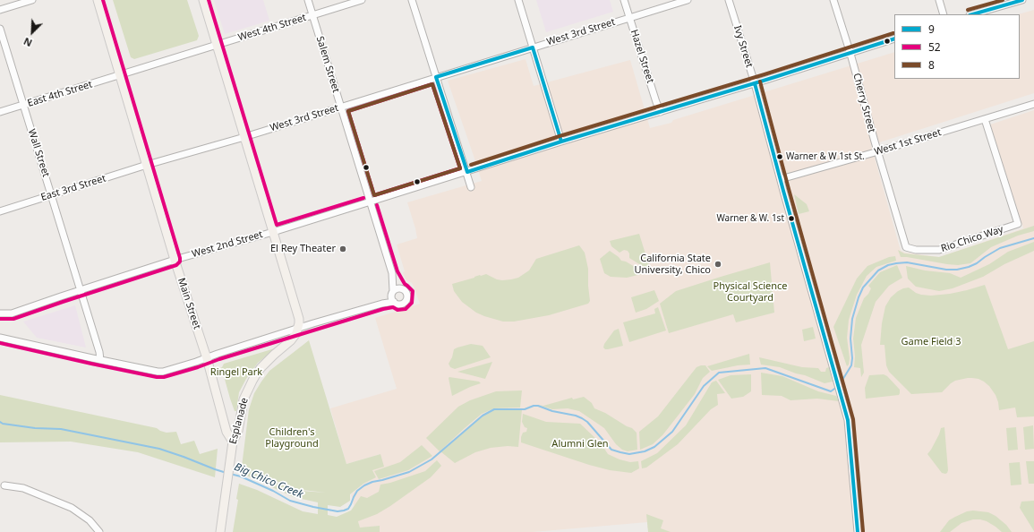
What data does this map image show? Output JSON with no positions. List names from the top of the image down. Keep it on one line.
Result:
{"streets":{"main road":["Main Street","Esplanade"],"street":["West 4th Street","West 3rd Street","Ivy Street","Hazel Street","Salem Street","East 4th Street","Cherry Street","West 1st Street","Wall Street","East 3rd Street","Rio Chico Way","West 2nd Street"]},"crossings":[["West 4th Street","Salem Street"],["West 4th Street","East 4th Street"],["West 4th Street","Main Street"],["West 3rd Street","Hazel Street"],["West 3rd Street","Salem Street"],["West 3rd Street","East 3rd Street"],["West 3rd Street","Main Street"],["Ivy Street","West 1st Street"],["Ivy Street","West 2nd Street"],["Hazel Street","West 2nd Street"],["Salem Street","West 2nd Street"],["East 4th Street","Wall Street"],["East 4th Street","Main Street"],["Cherry Street","West 1st Street"],["Cherry Street","Rio Chico Way"],["Cherry Street","West 2nd Street"],["West 1st Street","Rio Chico Way"],["Wall Street","East 3rd Street"],["Wall Street","West 2nd Street"],["East 3rd Street","Main Street"],["West 2nd Street","Main Street"],["Main Street","Esplanade"]],"water":["Big Chico Creek"],"parks":["Physical Science Courtyard","Game Field 3","Ringel Park","Children's Playground","Alumni Glen"],"places":["Warner & W 1st St.","Warner & W. 1st","El Rey Theater","California State University, Chico"],"lines":["transit line 9","transit line 52","transit line 8"],"legend":["9","52","8"],"north":"bottom left"}
